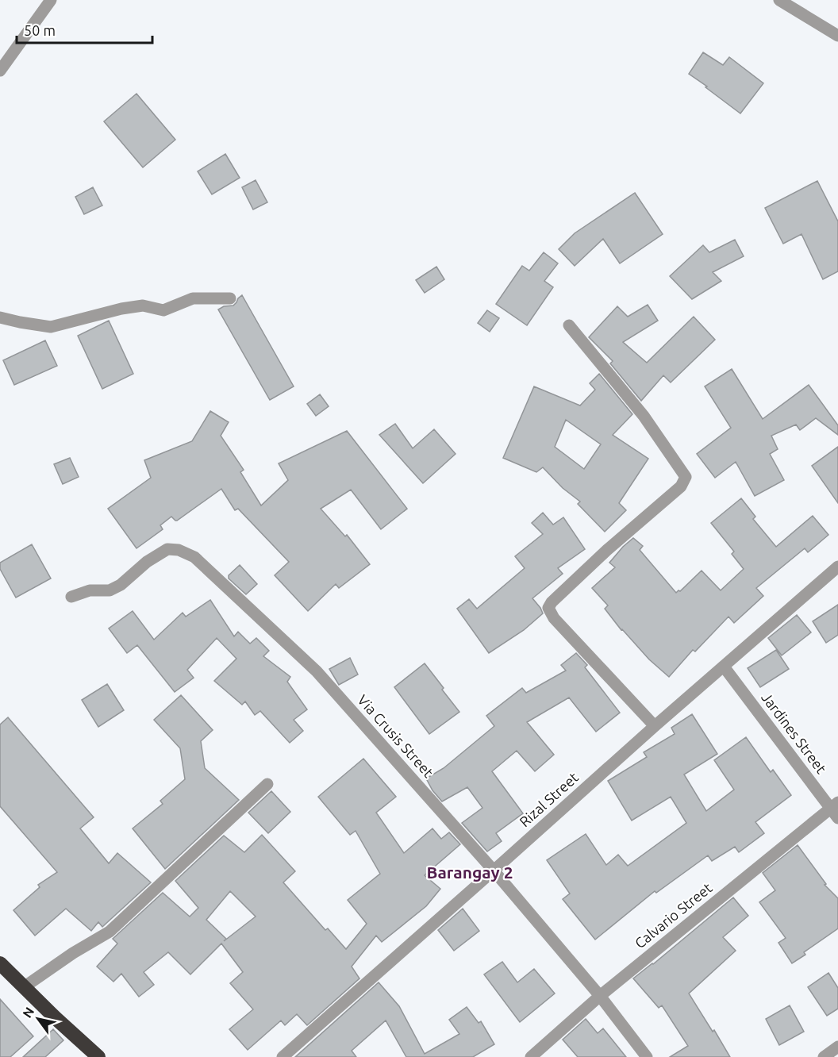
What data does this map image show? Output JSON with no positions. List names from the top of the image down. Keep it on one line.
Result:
{"streets":{"street":["Jardines Street","Via Crusis Street","Rizal Street","Calvario Street"]},"crossings":[["Jardines Street","Rizal Street"],["Jardines Street","Calvario Street"],["Via Crusis Street","Rizal Street"],["Via Crusis Street","Calvario Street"]],"districts":["Barangay 2"],"scale_bar":"50 m","north":"top left"}
